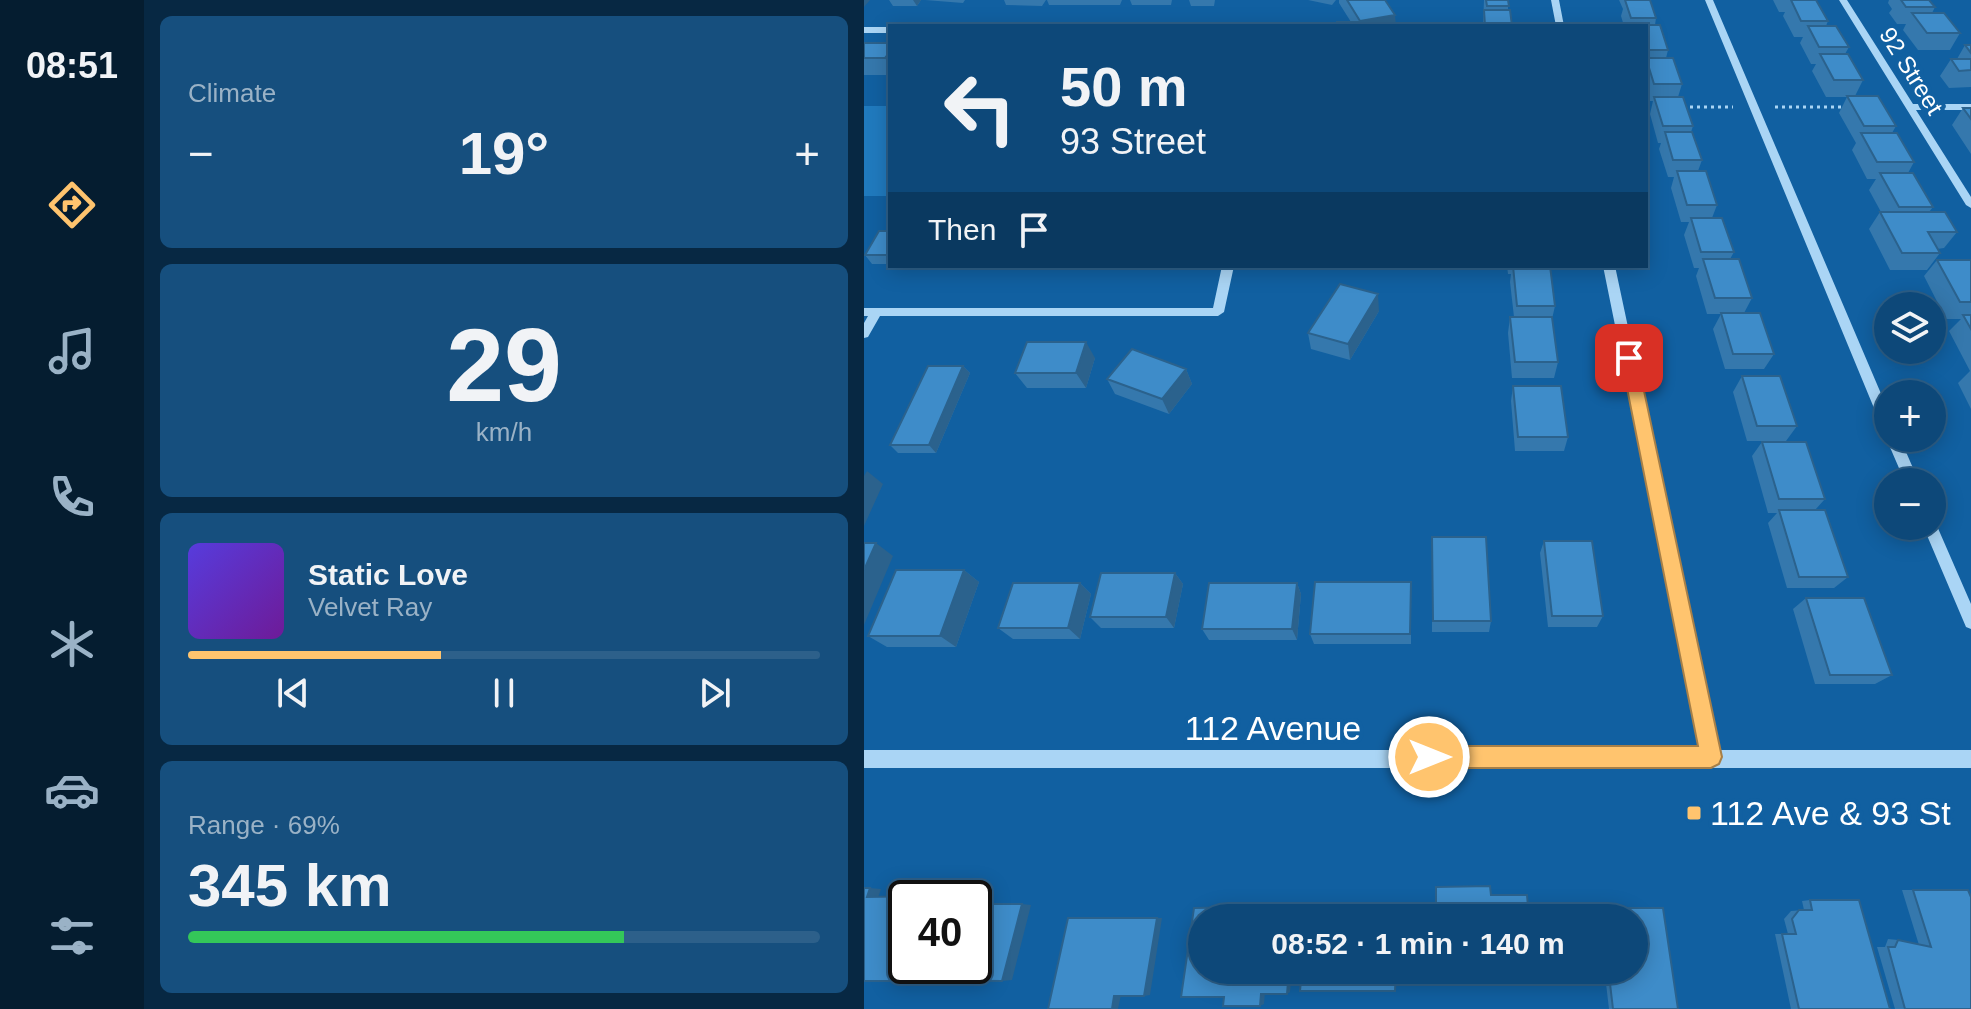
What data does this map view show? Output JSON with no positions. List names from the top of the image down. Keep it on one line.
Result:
{"streets":{"street":["92 Street","112 Avenue"]},"places":{"transit":["112 Ave & 93 St"]},"page":{"tabs":"08:51","tile":["Climate",["29","km/h"],["Range · 69%","345 km"]],"turn":["50 m","93 Street"],"heat":["−","19°","+"],"then":"Then","map_buttons":["+","−"],"song":["Static Love","Velvet Ray"],"limit":"40","trip":"08:52 · 1 min · 140 m"}}
